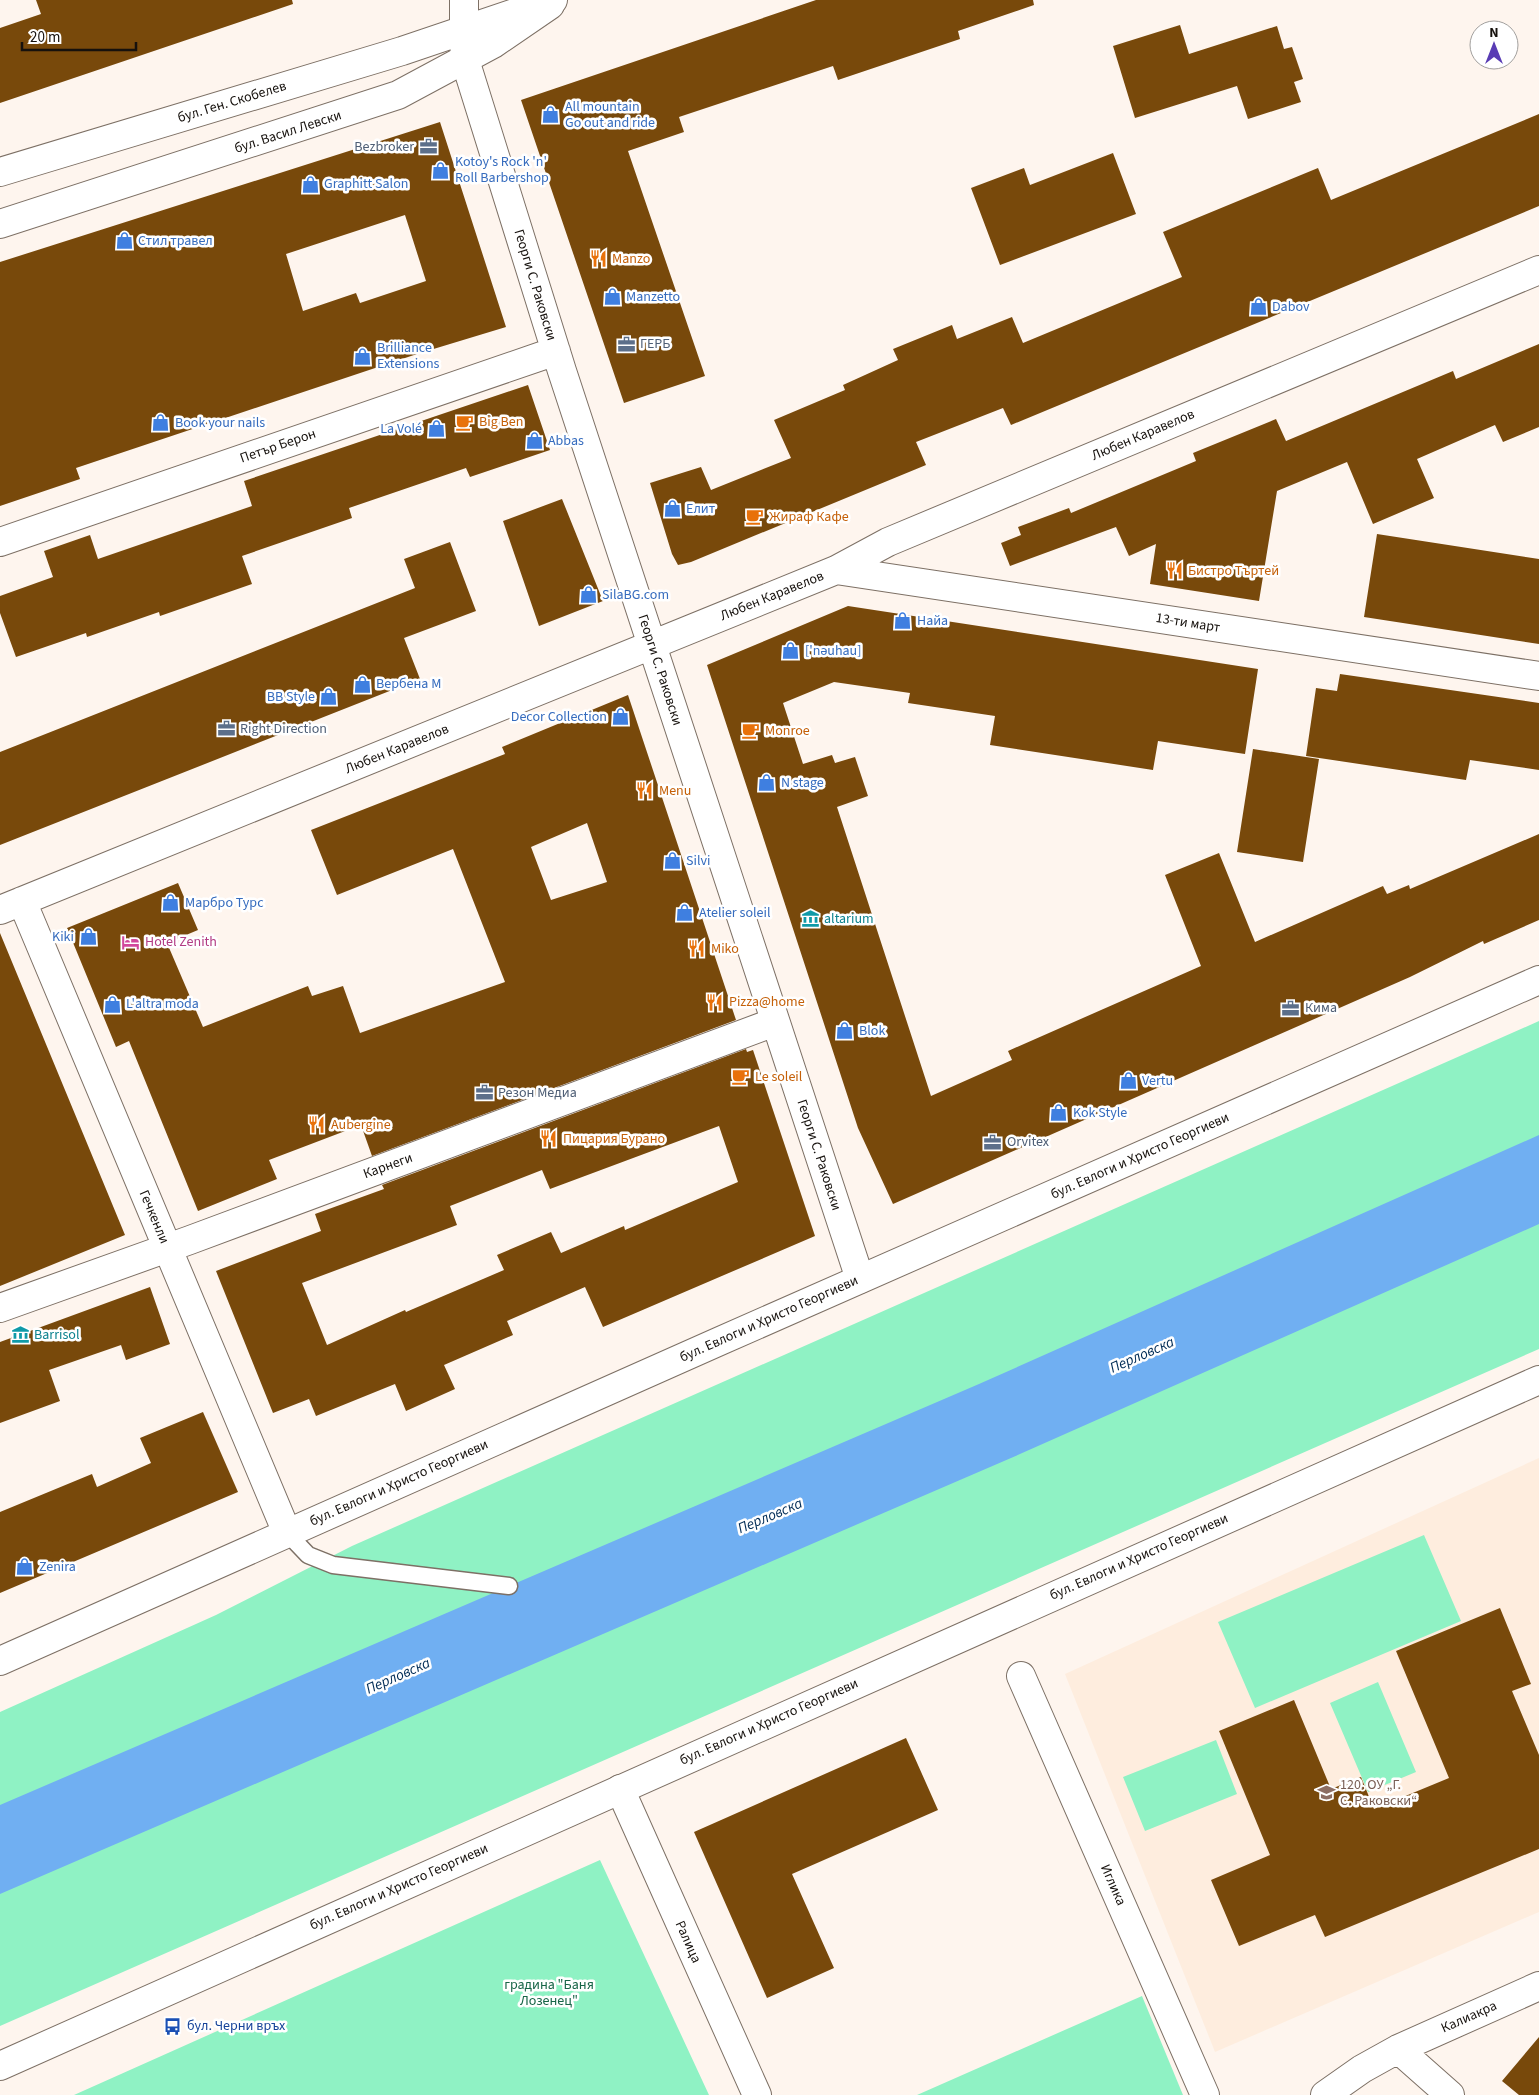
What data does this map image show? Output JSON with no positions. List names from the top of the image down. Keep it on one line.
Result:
{"streets":{"street":["бул. Ген. Скобелев","бул. Васил Левски","Георги С. Раковски","Любен Каравелов","Петър Берон","13-ти март","бул. Евлоги и Христо Георгиеви","Карнеги","Гечкенли","Иглика","Ралица","Калиакра"]},"crossings":[["бул. Ген. Скобелев","Георги С. Раковски"],["бул. Васил Левски","Георги С. Раковски"],["Георги С. Раковски","Любен Каравелов"],["Георги С. Раковски","Петър Берон"],["Георги С. Раковски","бул. Евлоги и Христо Георгиеви"],["Георги С. Раковски","Карнеги"],["Любен Каравелов","13-ти март"],["Любен Каравелов","Гечкенли"],["бул. Евлоги и Христо Георгиеви","Гечкенли"],["бул. Евлоги и Христо Георгиеви","Ралица"],["Карнеги","Гечкенли"]],"water":["Перловска"],"parks":["градина \"Баня Лозенец\""],"places":{"shop":["All mountain Go out and ride","Kotoy's Rock 'n' Roll Barbershop","Graphitt Salon","Стил травел","Manzetto","Dabov","Brilliance Extensions","Book your nails","La Volé","Abbas","Елит","SilaBG.com","Найа","['nəuhau]","Вербена М","BB Style","Decor Collection","N stage","Silvi","Марбро Турс","Atelier soleil","Kiki","L'altra moda","Blok","Vertu","Kok Style","Zenira"],"office":["Bezbroker","ГЕРБ","Right Direction","Кима","Резон Медиа","Orvitex"],"restaurant":["Manzo","Бистро Търтей","Menu","Miko","Pizza@home","Aubergine","Пицария Бурано"],"cafe":["Big Ben","Жираф Кафе","Monroe","Le soleil"],"museum":["altarium","Barrisol"],"hotel":["Hotel Zenith"],"school or university":["120. ОУ „Г. С. Раковски“"],"bus stop":["бул. Черни връх"]},"scale_bar":"20 m","north":"top"}
